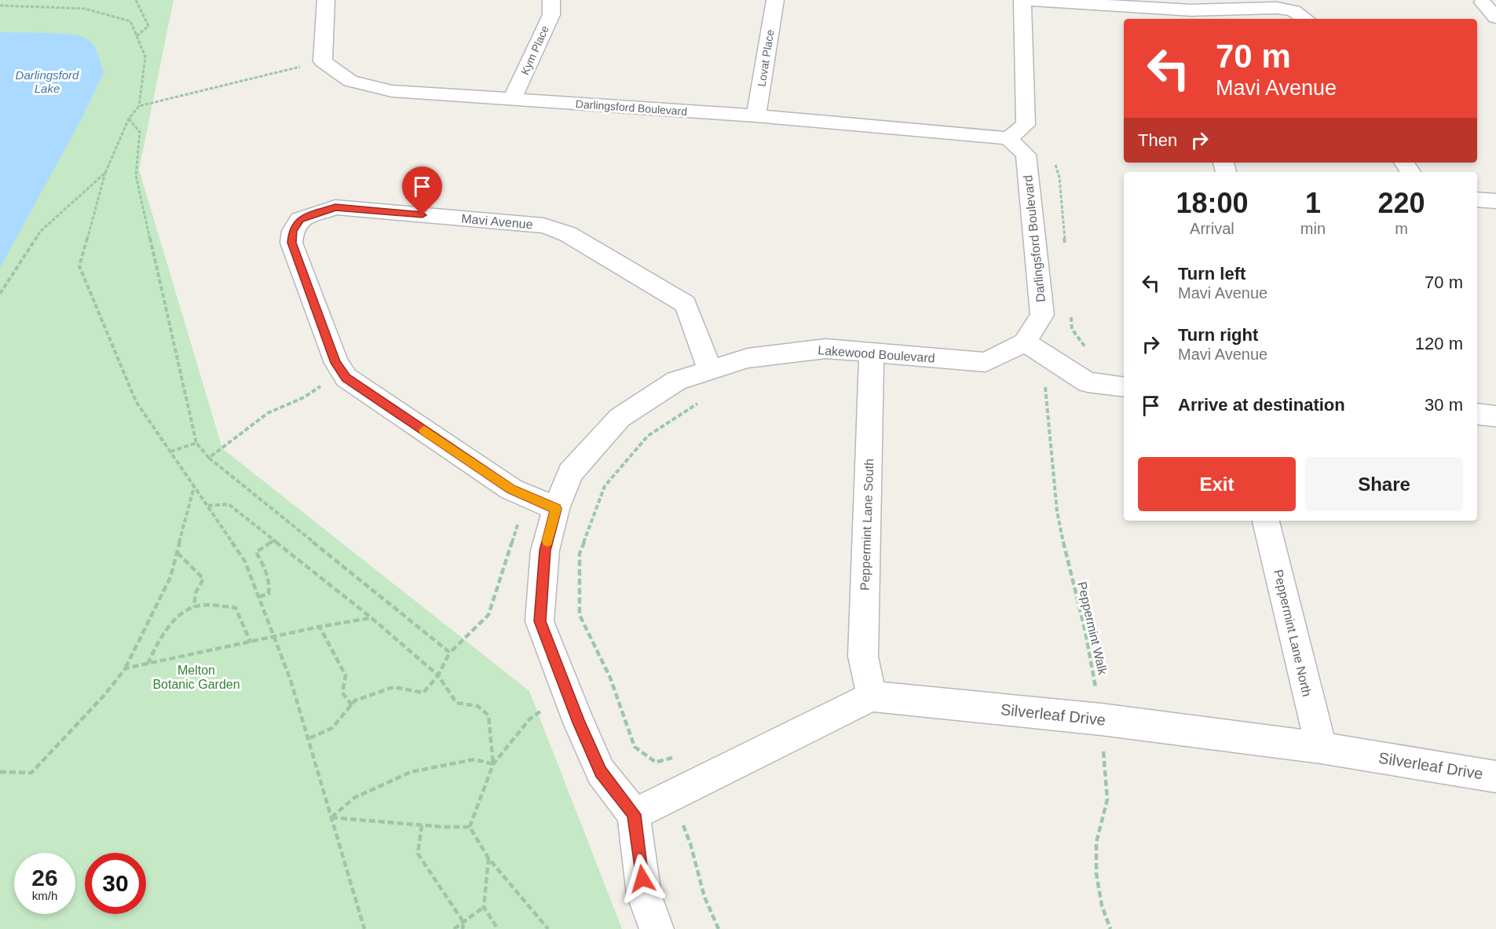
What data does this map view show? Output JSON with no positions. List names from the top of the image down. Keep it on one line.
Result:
{"streets":{"street":["Kym Place","Lovat Place","Darlingsford Boulevard","Mavi Avenue","Lakewood Boulevard","Peppermint Lane South","Peppermint Lane North","Silverleaf Drive"],"path":["Peppermint Walk"]},"crossings":[["Kym Place","Darlingsford Boulevard"],["Lovat Place","Darlingsford Boulevard"],["Darlingsford Boulevard","Lakewood Boulevard"],["Mavi Avenue","Lakewood Boulevard"],["Lakewood Boulevard","Peppermint Lane South"],["Peppermint Lane South","Silverleaf Drive"],["Peppermint Walk","Silverleaf Drive"],["Peppermint Lane North","Silverleaf Drive"]],"water":["Darlingsford Lake"],"parks":["Melton Botanic Garden"],"page":{"turn":["70 m","Mavi Avenue"],"then":"Then","eta":["18:00","Arrival","1","min","220","m"],"list":[{"name":"Turn left","note":"Mavi Avenue","value":"70 m"},{"name":"Turn right","note":"Mavi Avenue","value":"120 m"},{"name":"Arrive at destination","value":"30 m"}],"buttons":["Exit","Share"],"speed":"26 km/h","limit":"30"}}
